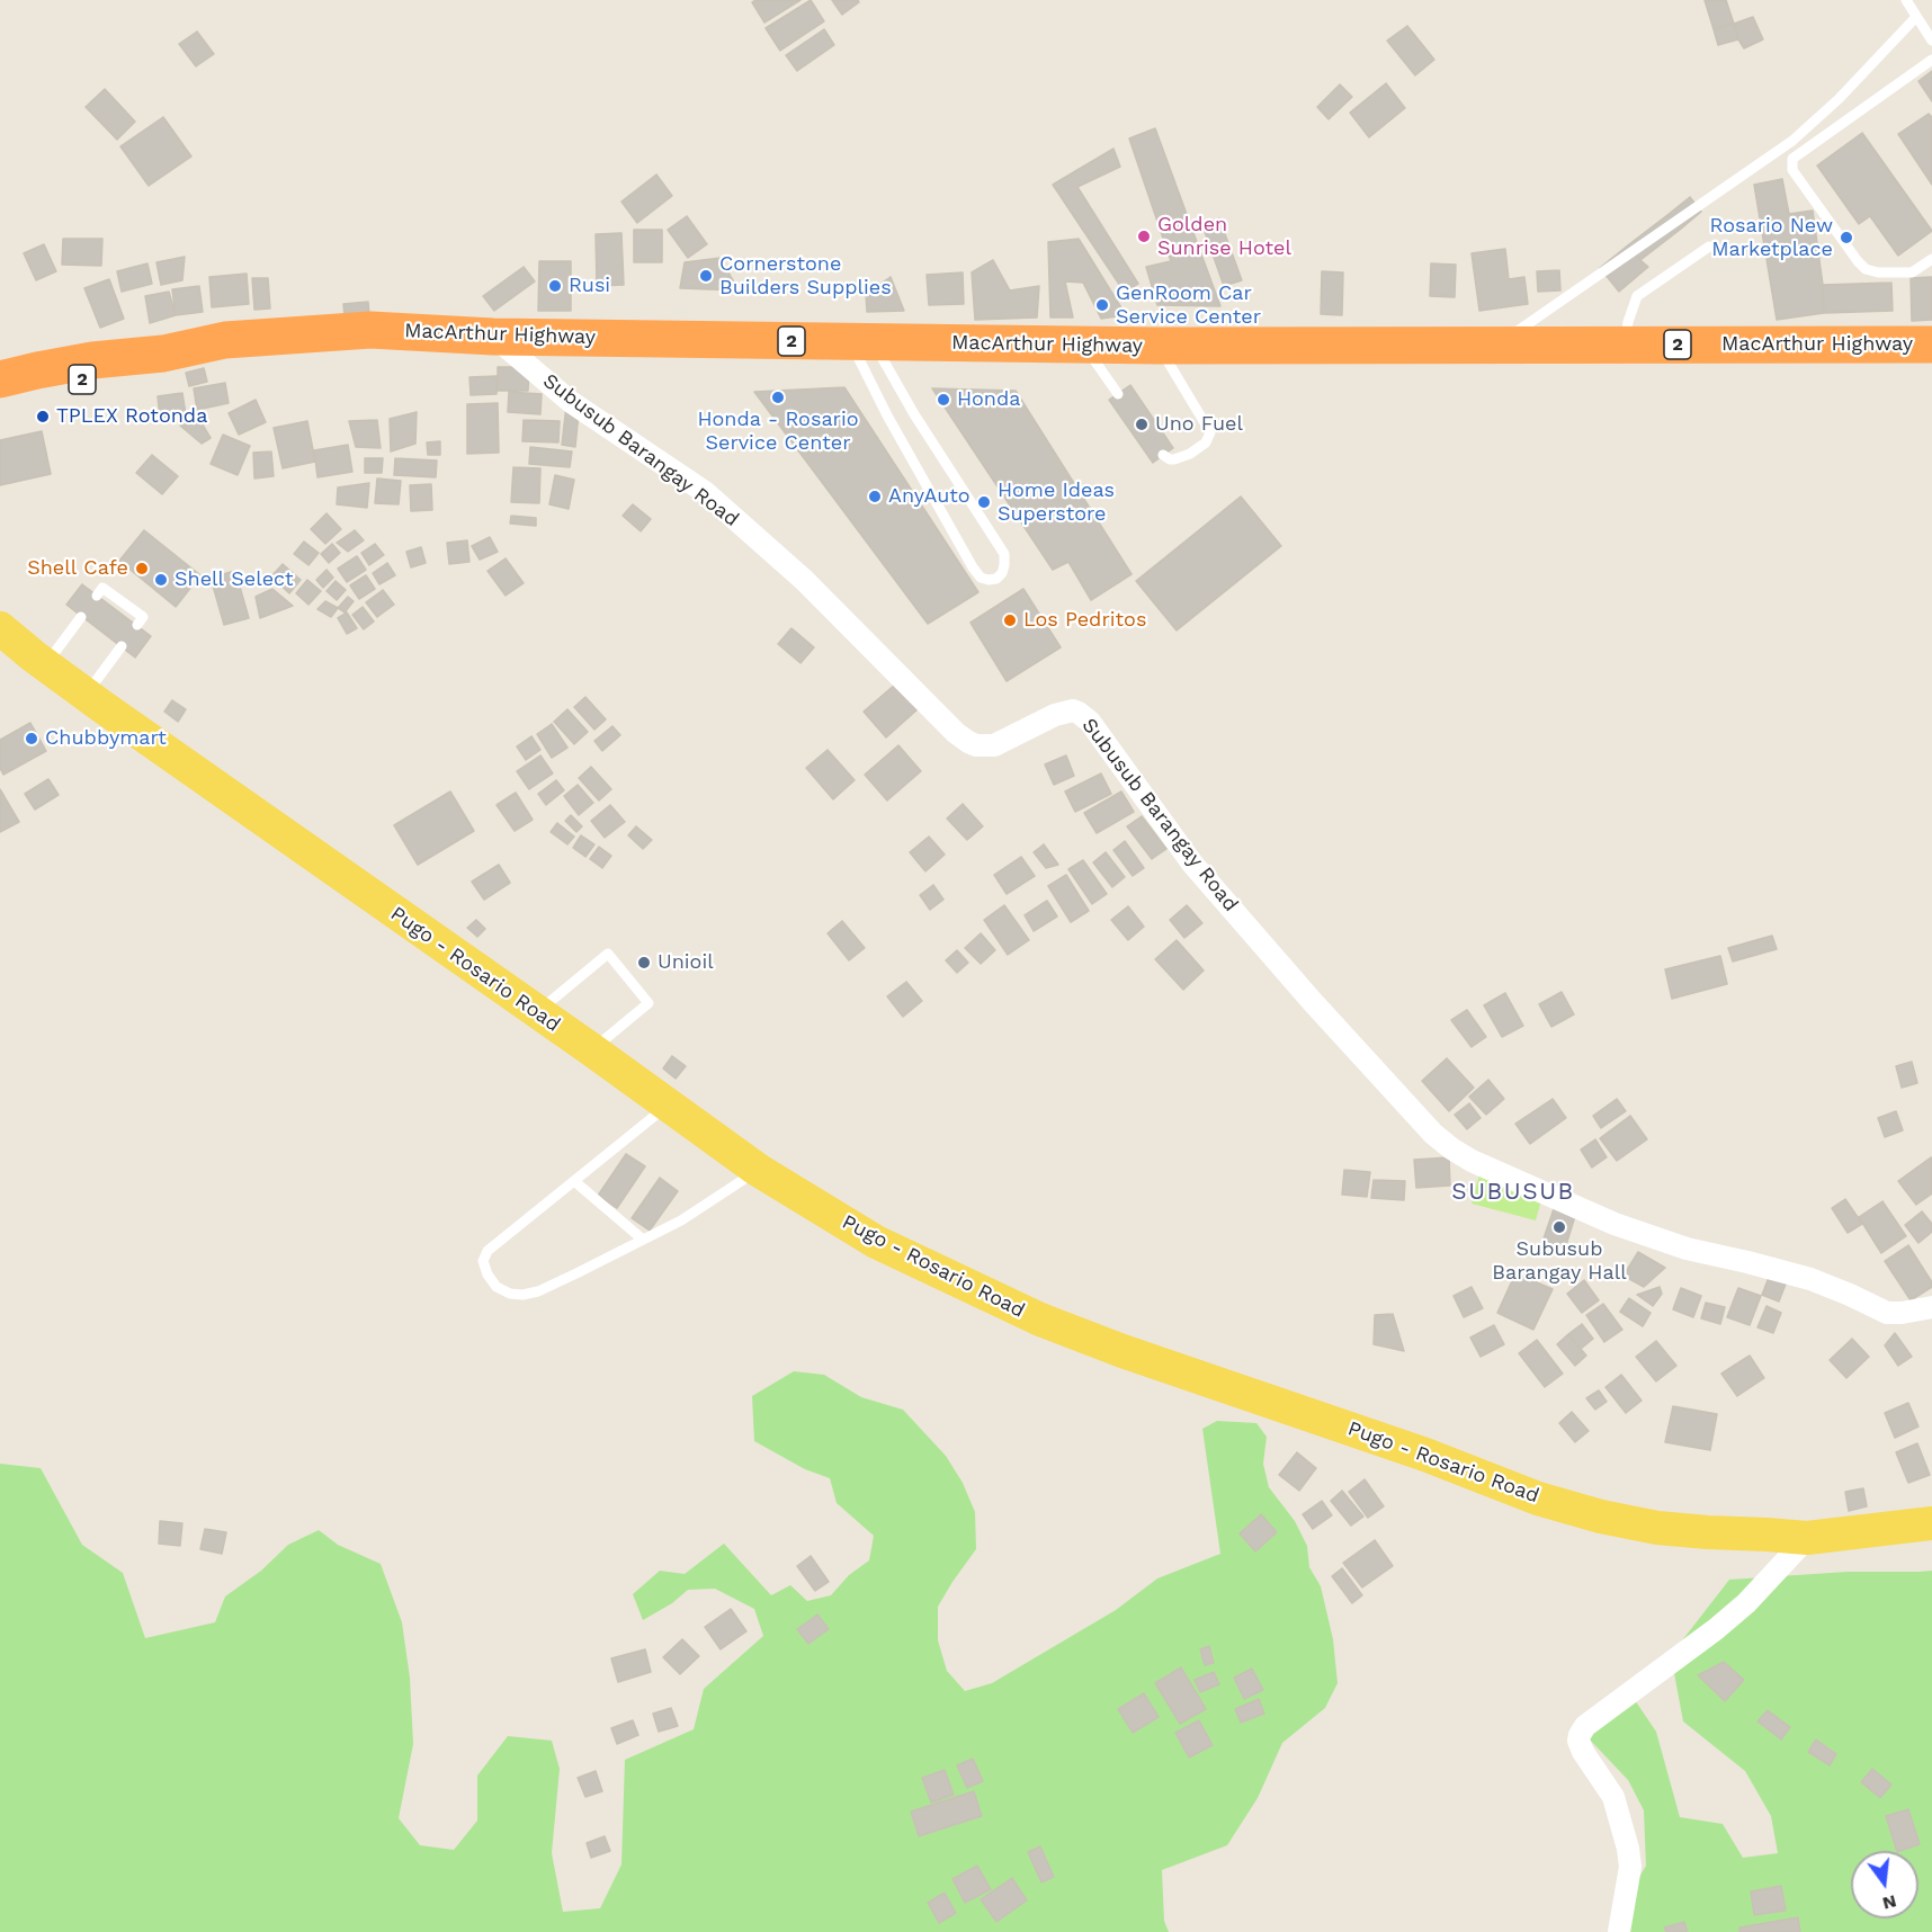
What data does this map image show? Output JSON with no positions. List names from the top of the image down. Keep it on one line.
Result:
{"streets":{"highway":["MacArthur Highway","2"],"main road":["Pugo - Rosario Road"],"street":["Subusub Barangay Road"]},"crossings":[["MacArthur Highway","Subusub Barangay Road"]],"districts":["SUBUSUB"],"places":["Golden Sunrise Hotel","Rosario New Marketplace","Cornerstone Builders Supplies","Rusi","GenRoom Car Service Center","Honda - Rosario Service Center","Honda","TPLEX Rotonda","Uno Fuel","AnyAuto","Home Ideas Superstore","Shell Cafe","Shell Select","Los Pedritos","Chubbymart","Unioil","Subusub Barangay Hall"],"north":"bottom"}
